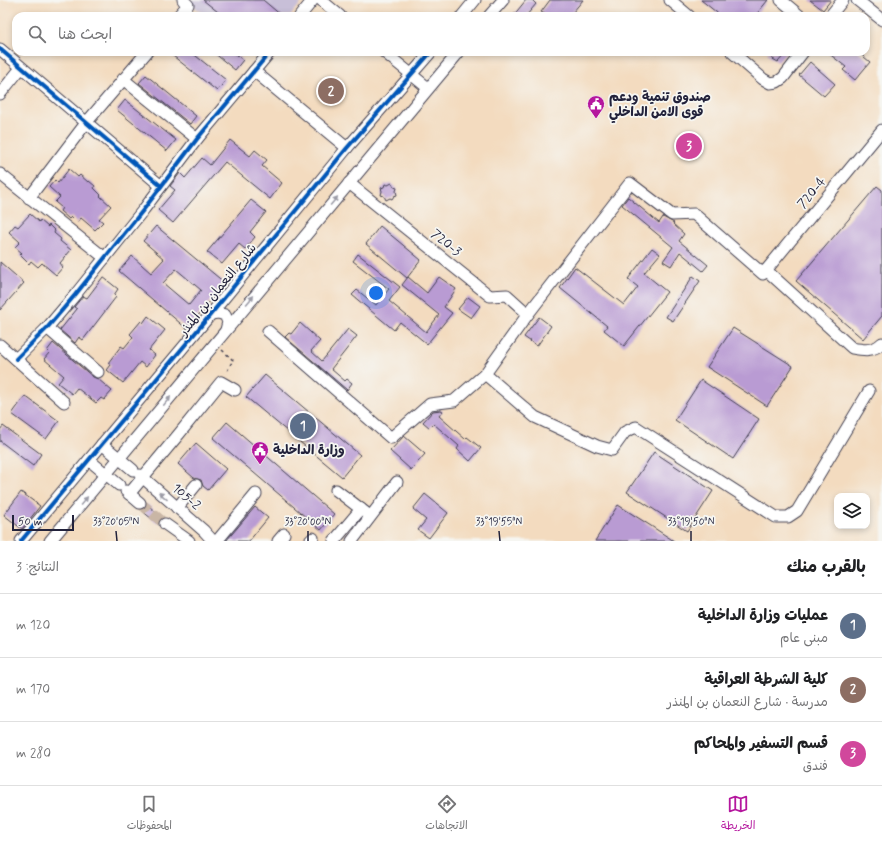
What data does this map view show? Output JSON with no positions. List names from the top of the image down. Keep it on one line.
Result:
{"streets":{"street":["720-4","720-3","شارع النعمان بن المنذر","105-2"]},"crossings":[["شارع النعمان بن المنذر","105-2"]],"places":{"public building":["صندوق تنمية ودعم قوى الامن الداخلي","وزارة الداخلية"]},"scale_bar":"50 m","page":{"search":"ابحث هنا","pins":["2","3","1"],"scale":"50 m","heading":["بالقرب منك","النتائج: 3"],"list":[{"mark":"1","name":"عمليات وزارة الداخلية","note":"مبنى عام","value":"120 m"},{"mark":"2","name":"كلية الشرطة العراقية","note":"مدرسة · شارع النعمان بن المنذر","value":"170 m"},{"mark":"3","name":"قسم التسفير والمحاكم","note":"فندق","value":"280 m"}],"nav":["الخريطة","الاتجاهات","المحفوظات"]},"coordinates":["33°20'05\"N","33°20'00\"N","33°19'55\"N","33°19'50\"N"]}
